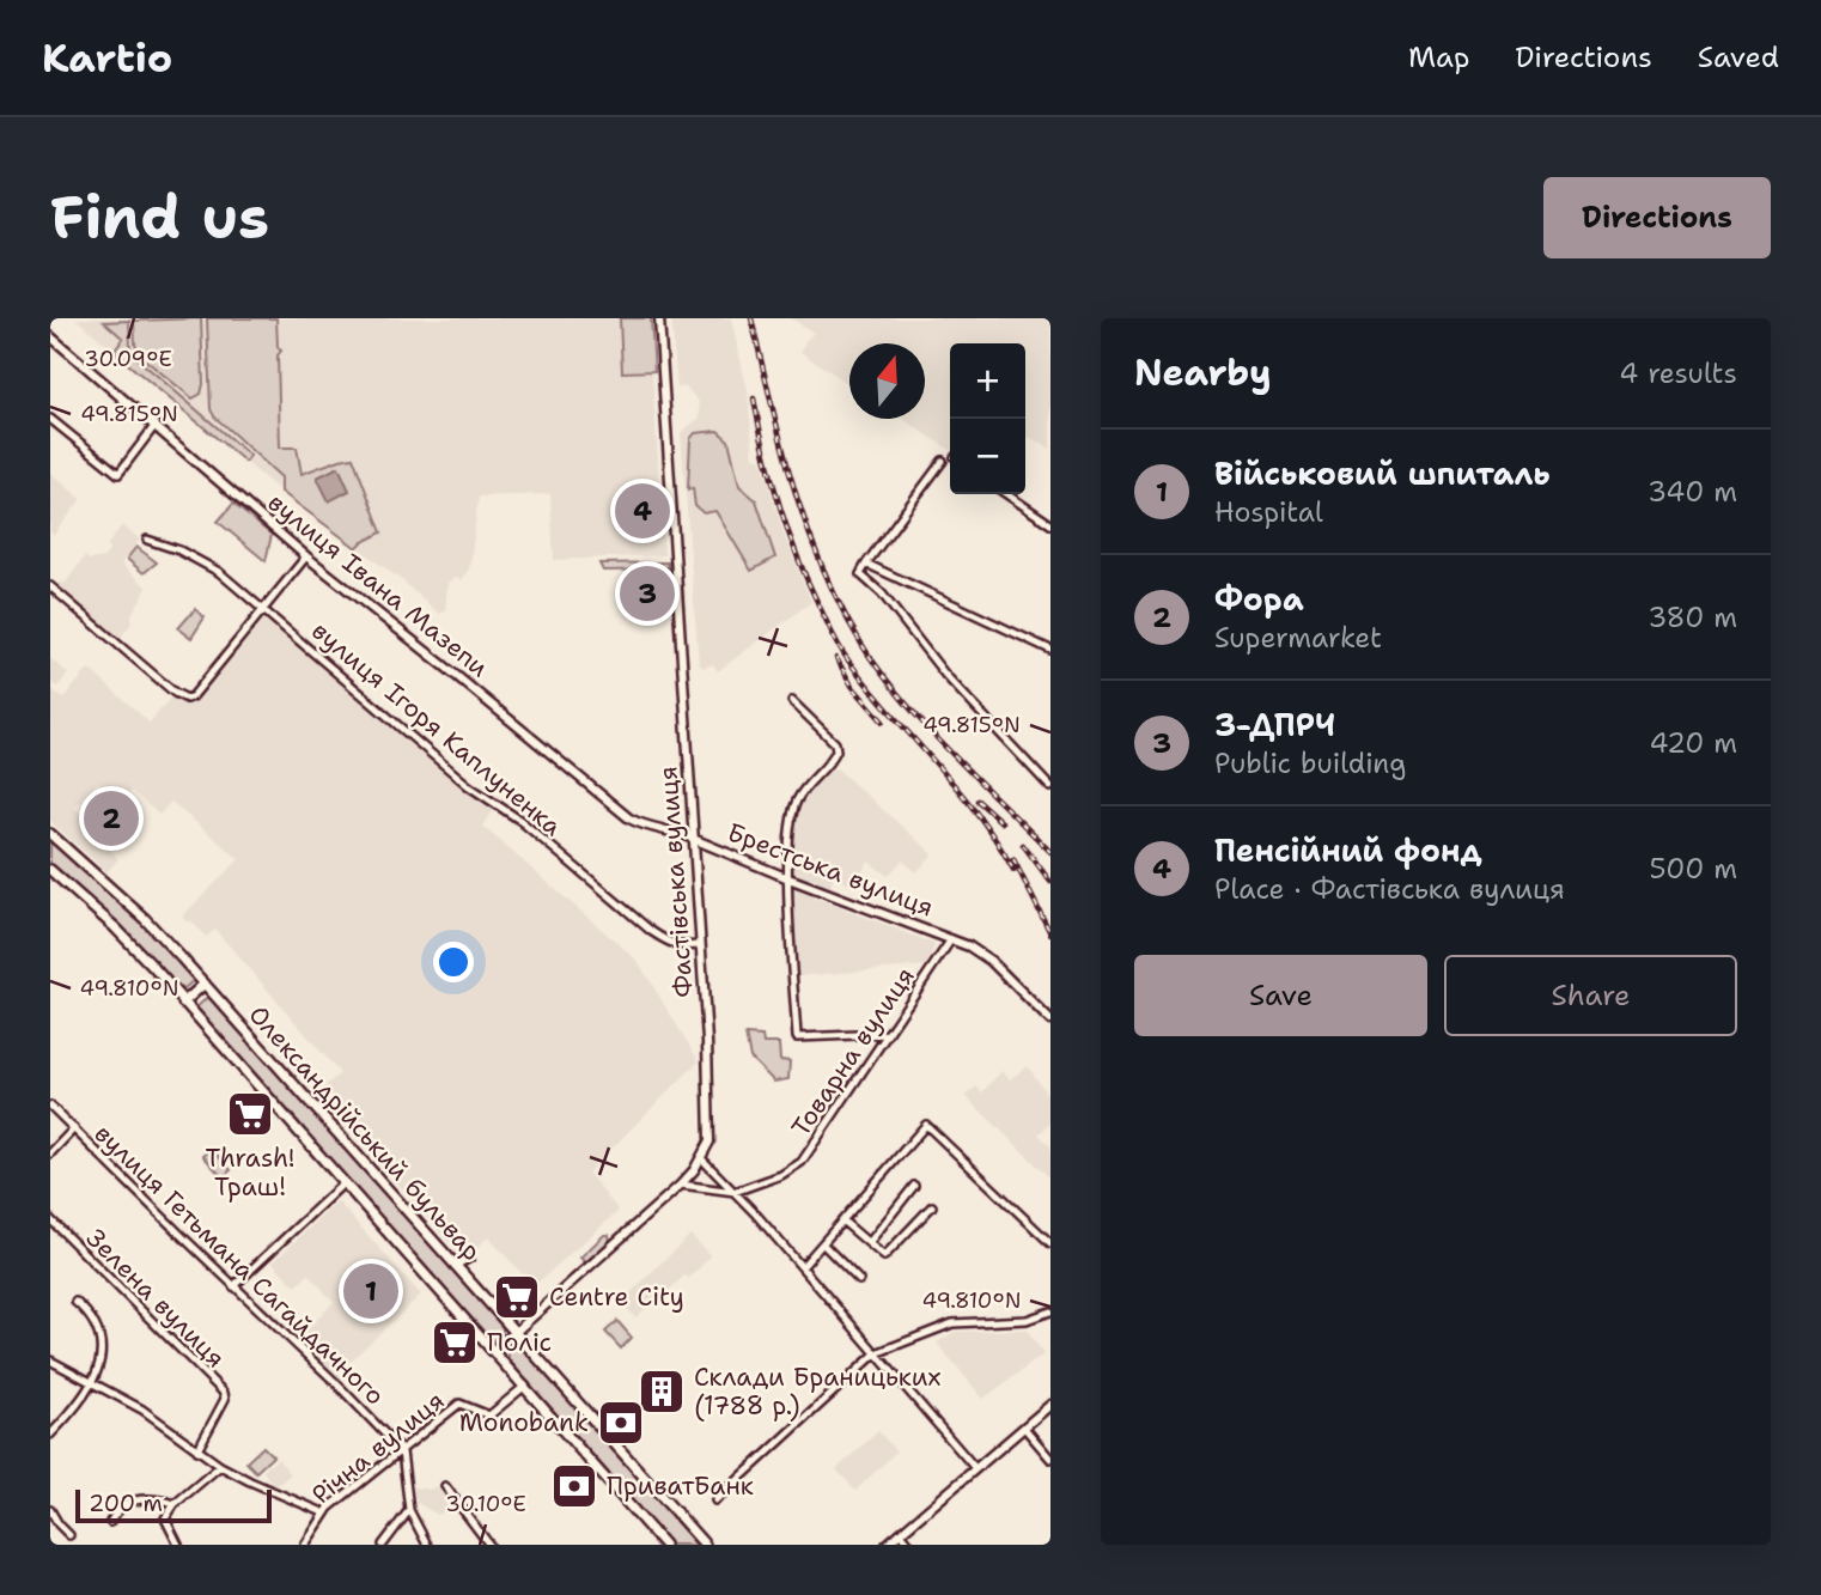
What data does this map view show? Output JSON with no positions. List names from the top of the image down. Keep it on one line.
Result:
{"streets":{"main road":["Олександрійський бульвар"],"street":["вулиця Івана Мазепи","вулиця Ігоря Каплуненка","Брестська вулиця","Фастівська вулиця","Товарна вулиця","вулиця Гетьмана Сагайдачного","Зелена вулиця","Річна вулиця"]},"crossings":[["вулиця Івана Мазепи","Брестська вулиця"],["вулиця Івана Мазепи","Фастівська вулиця"],["вулиця Ігоря Каплуненка","Фастівська вулиця"],["Брестська вулиця","Фастівська вулиця"],["Брестська вулиця","Товарна вулиця"],["Фастівська вулиця","Товарна вулиця"],["Фастівська вулиця","Олександрійський бульвар"],["Олександрійський бульвар","Річна вулиця"],["вулиця Гетьмана Сагайдачного","Річна вулиця"]],"places":{"supermarket":["Thrash! Траш!","Centre City","Поліс"],"building":["Склади Браницьких (1788 р.)"],"bank":["Monobank","ПриватБанк"]},"scale_bar":"200 m","north":"top","page":{"header":"Kartio","nav":["Map","Directions","Saved"],"buttons":["Directions",["Save","Share"]],"title":"Find us","heading":["Nearby","4 results"],"map_buttons":["+","−"],"list":[{"mark":"1","name":"Військовий шпиталь","note":"Hospital","value":"340 m"},{"mark":"2","name":"Фора","note":"Supermarket","value":"380 m"},{"mark":"3","name":"3-ДПРЧ","note":"Public building","value":"420 m"},{"mark":"4","name":"Пенсійний фонд","note":"Place · Фастівська вулиця","value":"500 m"}],"pins":["4","3","2","1"],"scale":"200 m"},"coordinates":["30.09°E","49.815°N","49.810°N","30.10°E"]}
